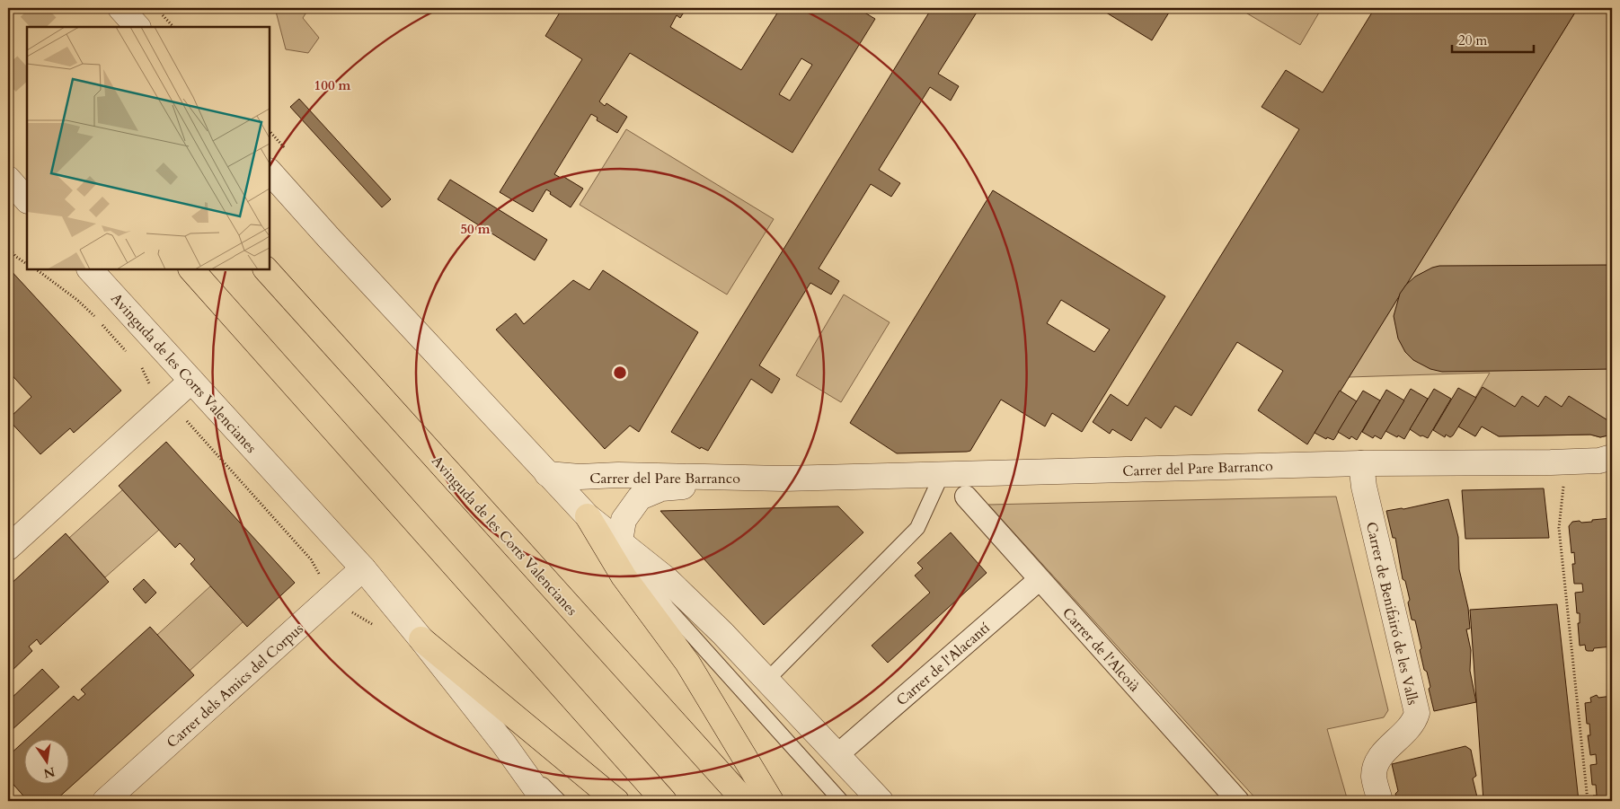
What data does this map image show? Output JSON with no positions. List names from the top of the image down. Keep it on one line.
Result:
{"streets":{"main road":["Avinguda de les Corts Valencianes"],"street":["Carrer del Pare Barranco","Carrer de Benifairó de les Valls","Carrer de l'Alcoià","Carrer de l'Alacantí","Carrer dels Amics del Corpus"]},"crossings":[["Avinguda de les Corts Valencianes","Carrer dels Amics del Corpus"],["Carrer del Pare Barranco","Carrer de Benifairó de les Valls"],["Carrer de l'Alcoià","Carrer de l'Alacantí"]],"scale_bar":"20 m","north":"bottom","rings":["100 m","50 m"]}
